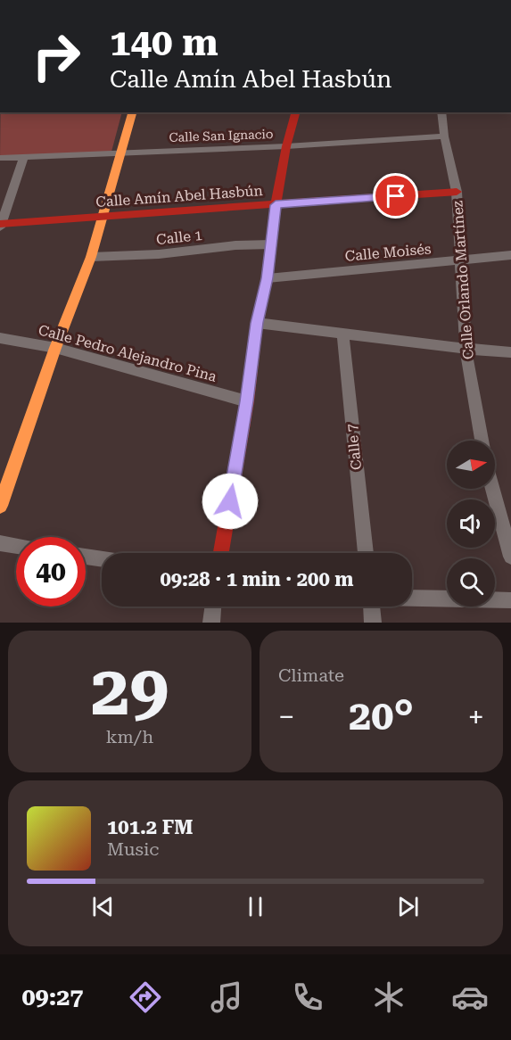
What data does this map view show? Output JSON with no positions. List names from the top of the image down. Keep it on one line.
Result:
{"streets":{"street":["Calle San Ignacio","Calle Amín Abel Hasbún","Calle 1","Calle Moisés","Calle Orlando Martínez","Calle Pedro Alejandro Pina","Calle 7"]},"crossings":[["Calle San Ignacio","Calle Orlando Martínez"],["Calle Amín Abel Hasbún","Calle Orlando Martínez"],["Calle Moisés","Calle Orlando Martínez"]],"north":"right","page":{"turn":["140 m","Calle Amín Abel Hasbún"],"limit":"40","trip":"09:28 · 1 min · 200 m","tile":[["29","km/h"],"Climate"],"heat":["−","20°","+"],"song":["101.2 FM","Music"],"tabs":"09:27"}}
